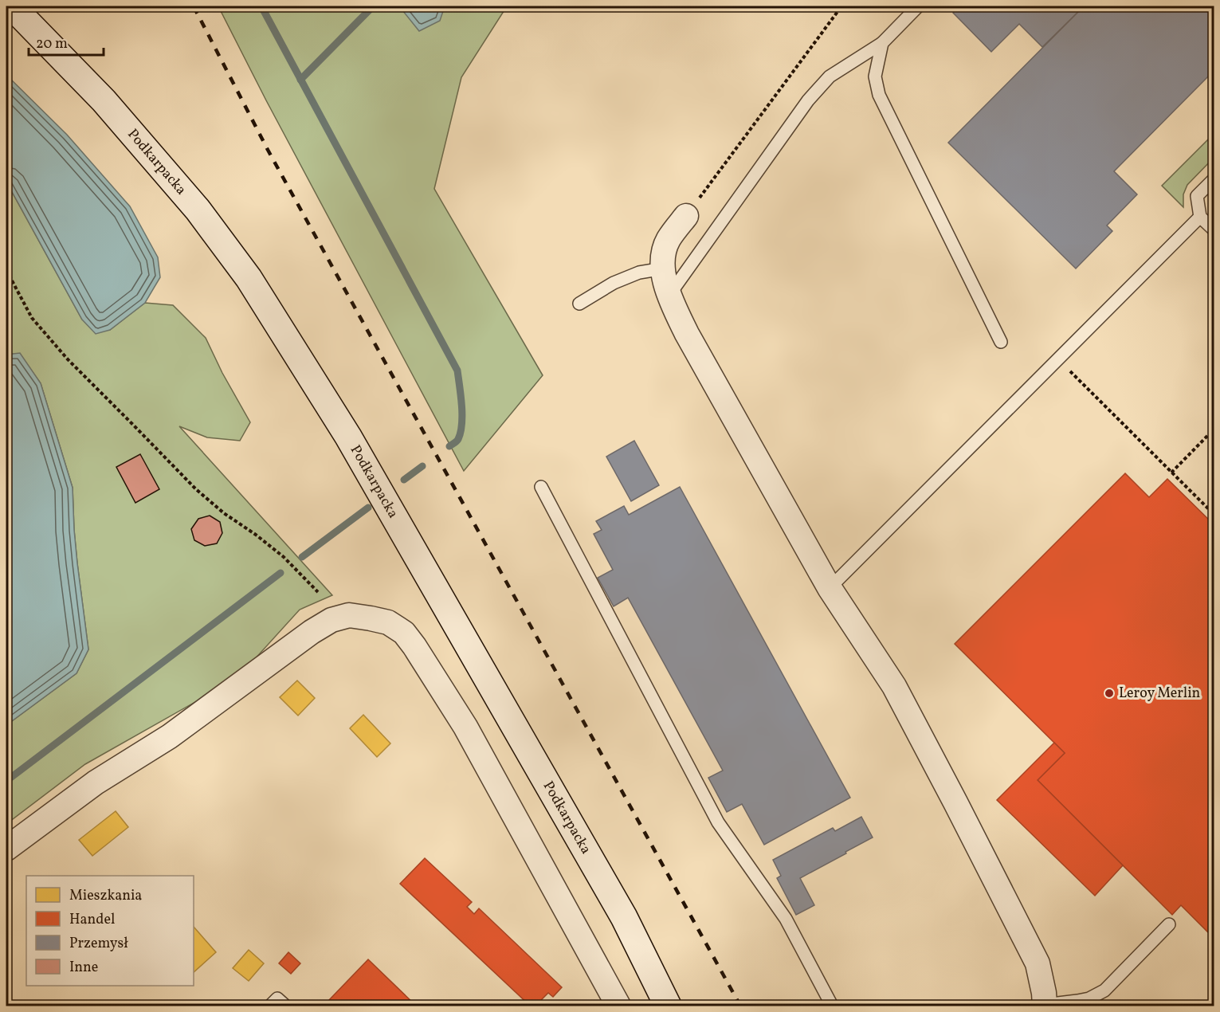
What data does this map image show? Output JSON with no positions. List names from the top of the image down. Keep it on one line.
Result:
{"streets":{"main road":["Podkarpacka"]},"places":["Leroy Merlin"],"legend":["Mieszkania","Handel","Przemysł","Inne"],"scale_bar":"20 m"}
